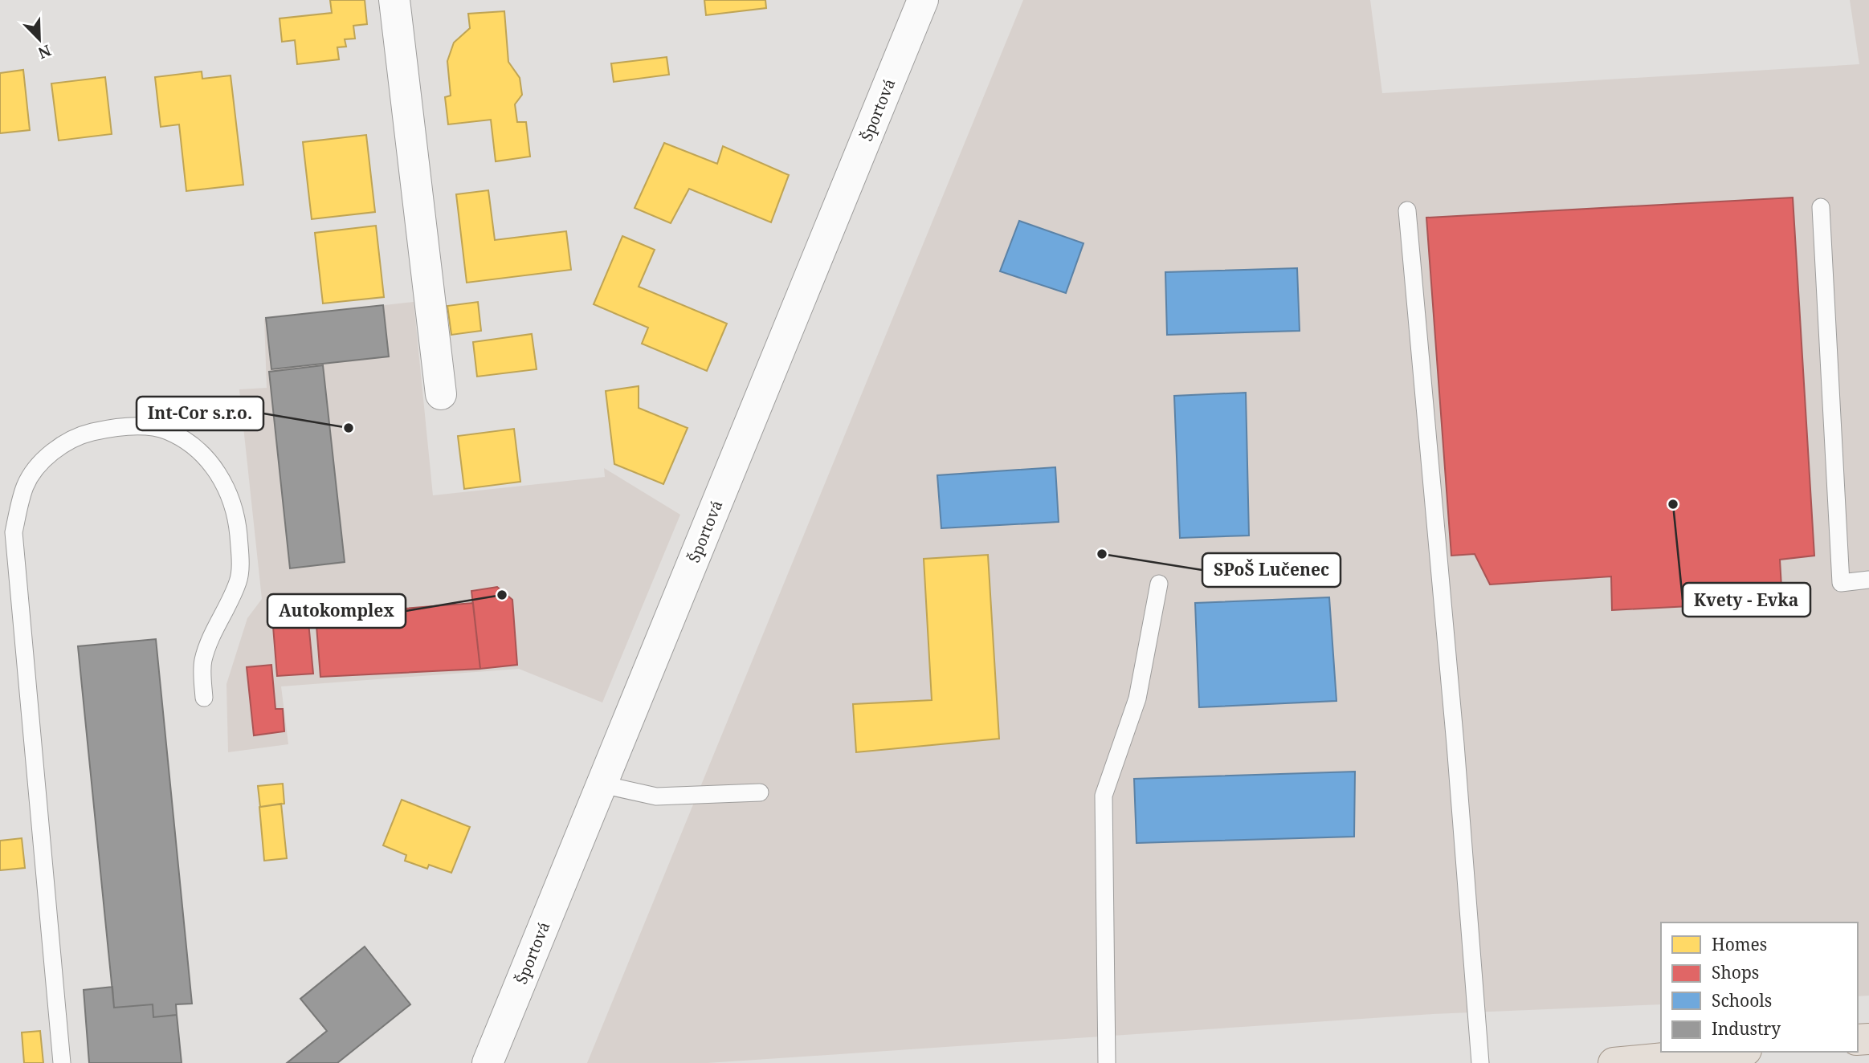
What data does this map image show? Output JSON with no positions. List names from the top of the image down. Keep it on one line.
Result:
{"streets":{"street":["Športová"]},"places":["Int-Cor s.r.o.","Kvety - Evka","SPoŠ Lučenec","Autokomplex"],"legend":["Homes","Shops","Schools","Industry"],"north":"bottom right"}
